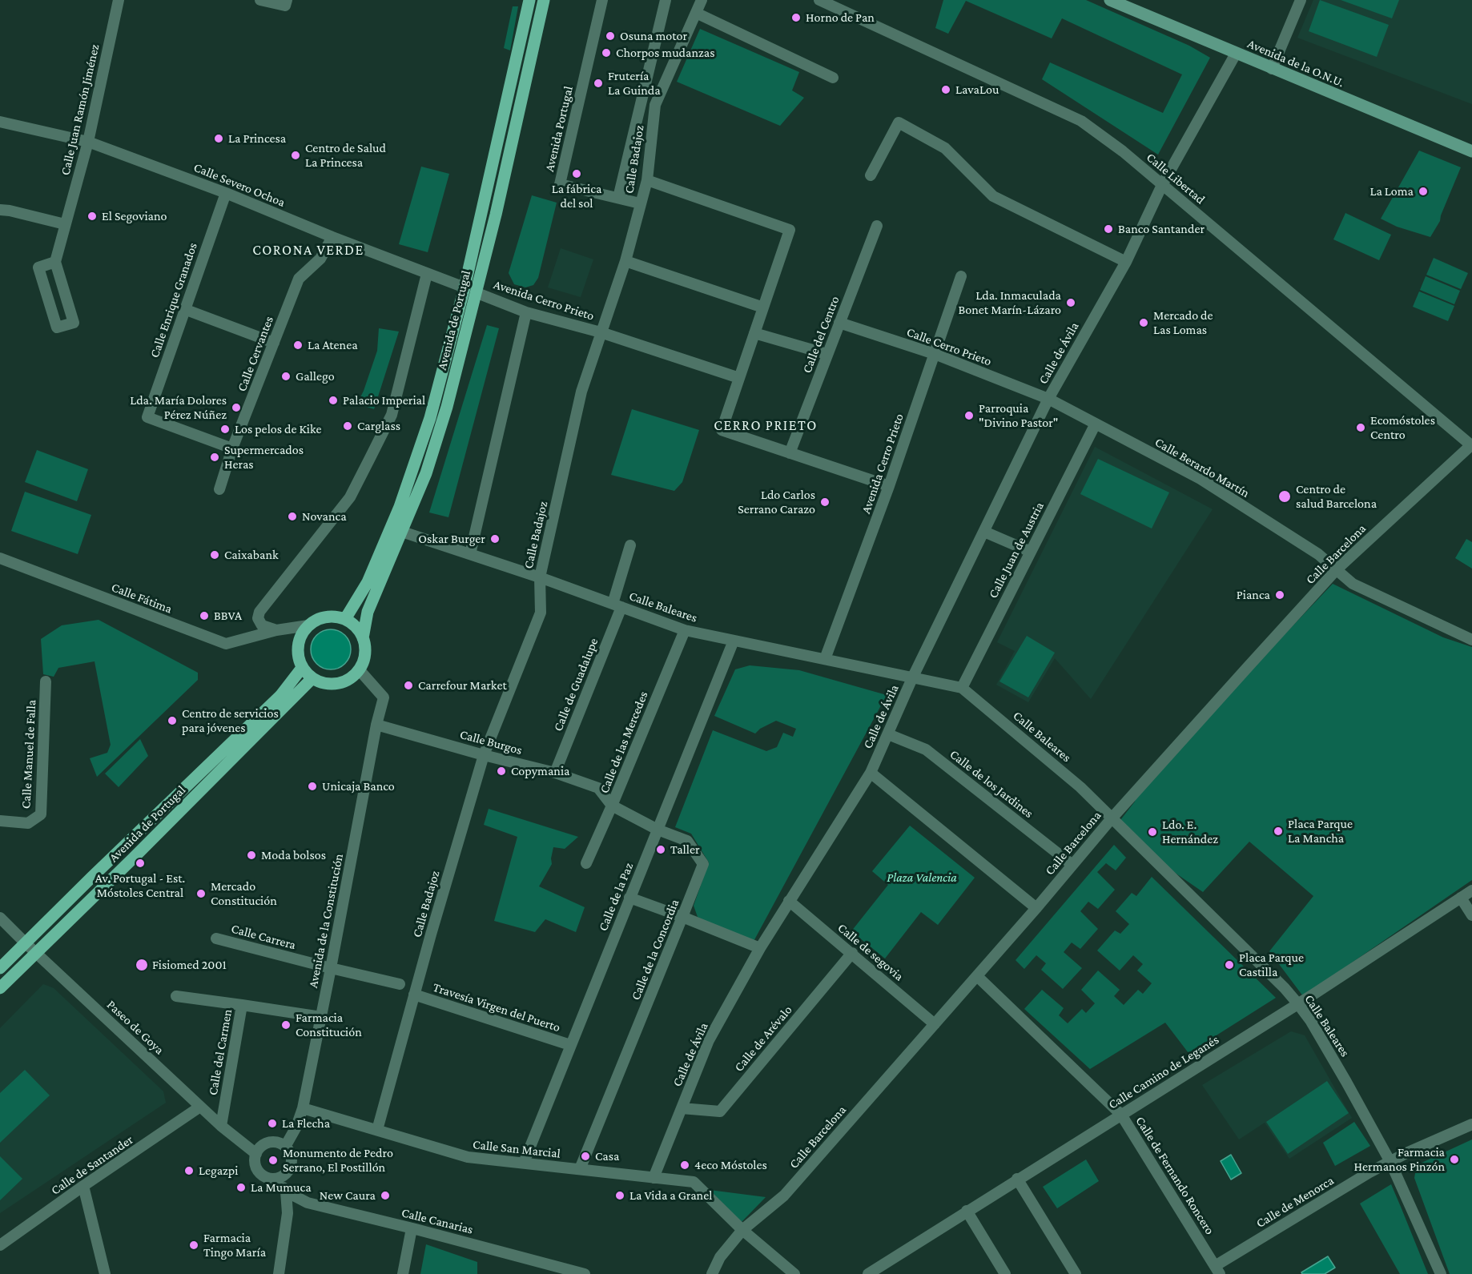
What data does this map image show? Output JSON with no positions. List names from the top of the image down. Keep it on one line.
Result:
{"streets":{"main road":["Avenida de Portugal"],"street":["Avenida de la O.N.U.","Calle Juan Ramón Jiménez","Avenida Portugal","Calle Badajoz","Calle Libertad","Calle Severo Ochoa","Calle Enrique Granados","Avenida Cerro Prieto","Calle del Centro","Calle Cerro Prieto","Calle de Ávila","Calle Cervantes","Calle Berardo Martín","Calle Juan de Austria","Calle Barcelona","Calle Fátima","Calle Baleares","Calle de Guadalupe","Calle Burgos","Calle de las Mercedes","Calle Manuel de Falla","Calle de los Jardines","Calle de la Paz","Avenida de la Constitución","Calle Carrera","Calle de la Concordia","Calle de segovia","Travesía Virgen del Puerto","Paseo de Goya","Calle de Arévalo","Calle del Carmen","Calle Camino de Leganés","Calle San Marcial","Calle de Santander","Calle de Fernando Roncero","Calle de Menorca","Calle Canarias"]},"crossings":[["Avenida de la O.N.U.","Calle de Ávila"],["Calle Juan Ramón Jiménez","Calle Severo Ochoa"],["Avenida Portugal","Calle Badajoz"],["Calle Badajoz","Avenida Cerro Prieto"],["Calle Badajoz","Calle Baleares"],["Calle Badajoz","Calle Burgos"],["Calle Badajoz","Travesía Virgen del Puerto"],["Calle Badajoz","Calle San Marcial"],["Calle Libertad","Calle de Ávila"],["Calle Libertad","Calle Barcelona"],["Calle Severo Ochoa","Calle Enrique Granados"],["Calle Severo Ochoa","Avenida de Portugal"],["Calle Severo Ochoa","Calle Cervantes"],["Calle Enrique Granados","Calle Cervantes"],["Avenida Cerro Prieto","Avenida de Portugal"],["Avenida Cerro Prieto","Calle Cerro Prieto"],["Avenida Cerro Prieto","Calle Baleares"],["Avenida de Portugal","Calle Fátima"],["Avenida de Portugal","Calle Baleares"],["Avenida de Portugal","Avenida de la Constitución"],["Avenida de Portugal","Paseo de Goya"],["Calle del Centro","Calle Cerro Prieto"],["Calle Cerro Prieto","Calle de Ávila"],["Calle Cerro Prieto","Calle Berardo Martín"],["Calle de Ávila","Calle Berardo Martín"],["Calle de Ávila","Calle Baleares"],["Calle de Ávila","Calle de los Jardines"],["Calle de Ávila","Calle de segovia"],["Calle de Ávila","Calle de Arévalo"],["Calle de Ávila","Calle San Marcial"],["Calle Berardo Martín","Calle Juan de Austria"],["Calle Berardo Martín","Calle Barcelona"],["Calle Juan de Austria","Calle Baleares"],["Calle Barcelona","Calle Baleares"],["Calle Barcelona","Calle de los Jardines"],["Calle Barcelona","Calle de segovia"],["Calle Barcelona","Calle San Marcial"],["Calle Barcelona","Calle de Fernando Roncero"],["Calle Fátima","Avenida de la Constitución"],["Calle Baleares","Calle de Guadalupe"],["Calle Baleares","Calle de las Mercedes"],["Calle Baleares","Calle de la Paz"],["Calle Baleares","Calle Camino de Leganés"],["Calle Baleares","Calle de Menorca"],["Calle de Guadalupe","Calle Burgos"],["Calle Burgos","Avenida de la Constitución"],["Calle Burgos","Calle de la Concordia"],["Calle de las Mercedes","Calle de la Concordia"],["Calle de la Paz","Calle de la Concordia"],["Calle de la Paz","Travesía Virgen del Puerto"],["Calle de la Paz","Calle San Marcial"],["Avenida de la Constitución","Calle Carrera"],["Avenida de la Constitución","Paseo de Goya"],["Avenida de la Constitución","Calle del Carmen"],["Avenida de la Constitución","Calle San Marcial"],["Calle de la Concordia","Calle San Marcial"],["Calle de segovia","Calle de Arévalo"],["Paseo de Goya","Calle del Carmen"],["Paseo de Goya","Calle de Santander"],["Calle Camino de Leganés","Calle de Fernando Roncero"],["Calle de Fernando Roncero","Calle de Menorca"]],"districts":["CORONA VERDE","CERRO PRIETO"],"parks":["Plaza Valencia"],"places":["Horno de Pan","Osuna motor","Chorpos mudanzas","Frutería La Guinda","LavaLou","La Princesa","Centro de Salud La Princesa","La fábrica del sol","La Loma","El Segoviano","Banco Santander","Lda. Inmaculada Bonet Marín-Lázaro","Mercado de Las Lomas","La Atenea","Gallego","Palacio Imperial","Lda. María Dolores Pérez Núñez","Parroquia \"Divino Pastor\"","Carglass","Ecomóstoles Centro","Los pelos de Kike","Supermercados Heras","Centro de salud Barcelona","Ldo Carlos Serrano Carazo","Novanca","Oskar Burger","Caixabank","Pianca","BBVA","Carrefour Market","Centro de servicios para jóvenes","Copymania","Unicaja Banco","Placa Parque La Mancha","Ldo. E. Hernández","Taller","Moda bolsos","Av. Portugal - Est. Móstoles Central","Mercado Constitución","Fisiomed 2001","Placa Parque Castilla","Farmacia Constitución","La Flecha","Casa","Farmacia Hermanos Pinzón","Monumento de Pedro Serrano, El Postillón","4eco Móstoles","Legazpi","La Mumuca","New Caura","La Vida a Granel","Farmacia Tingo María"]}
